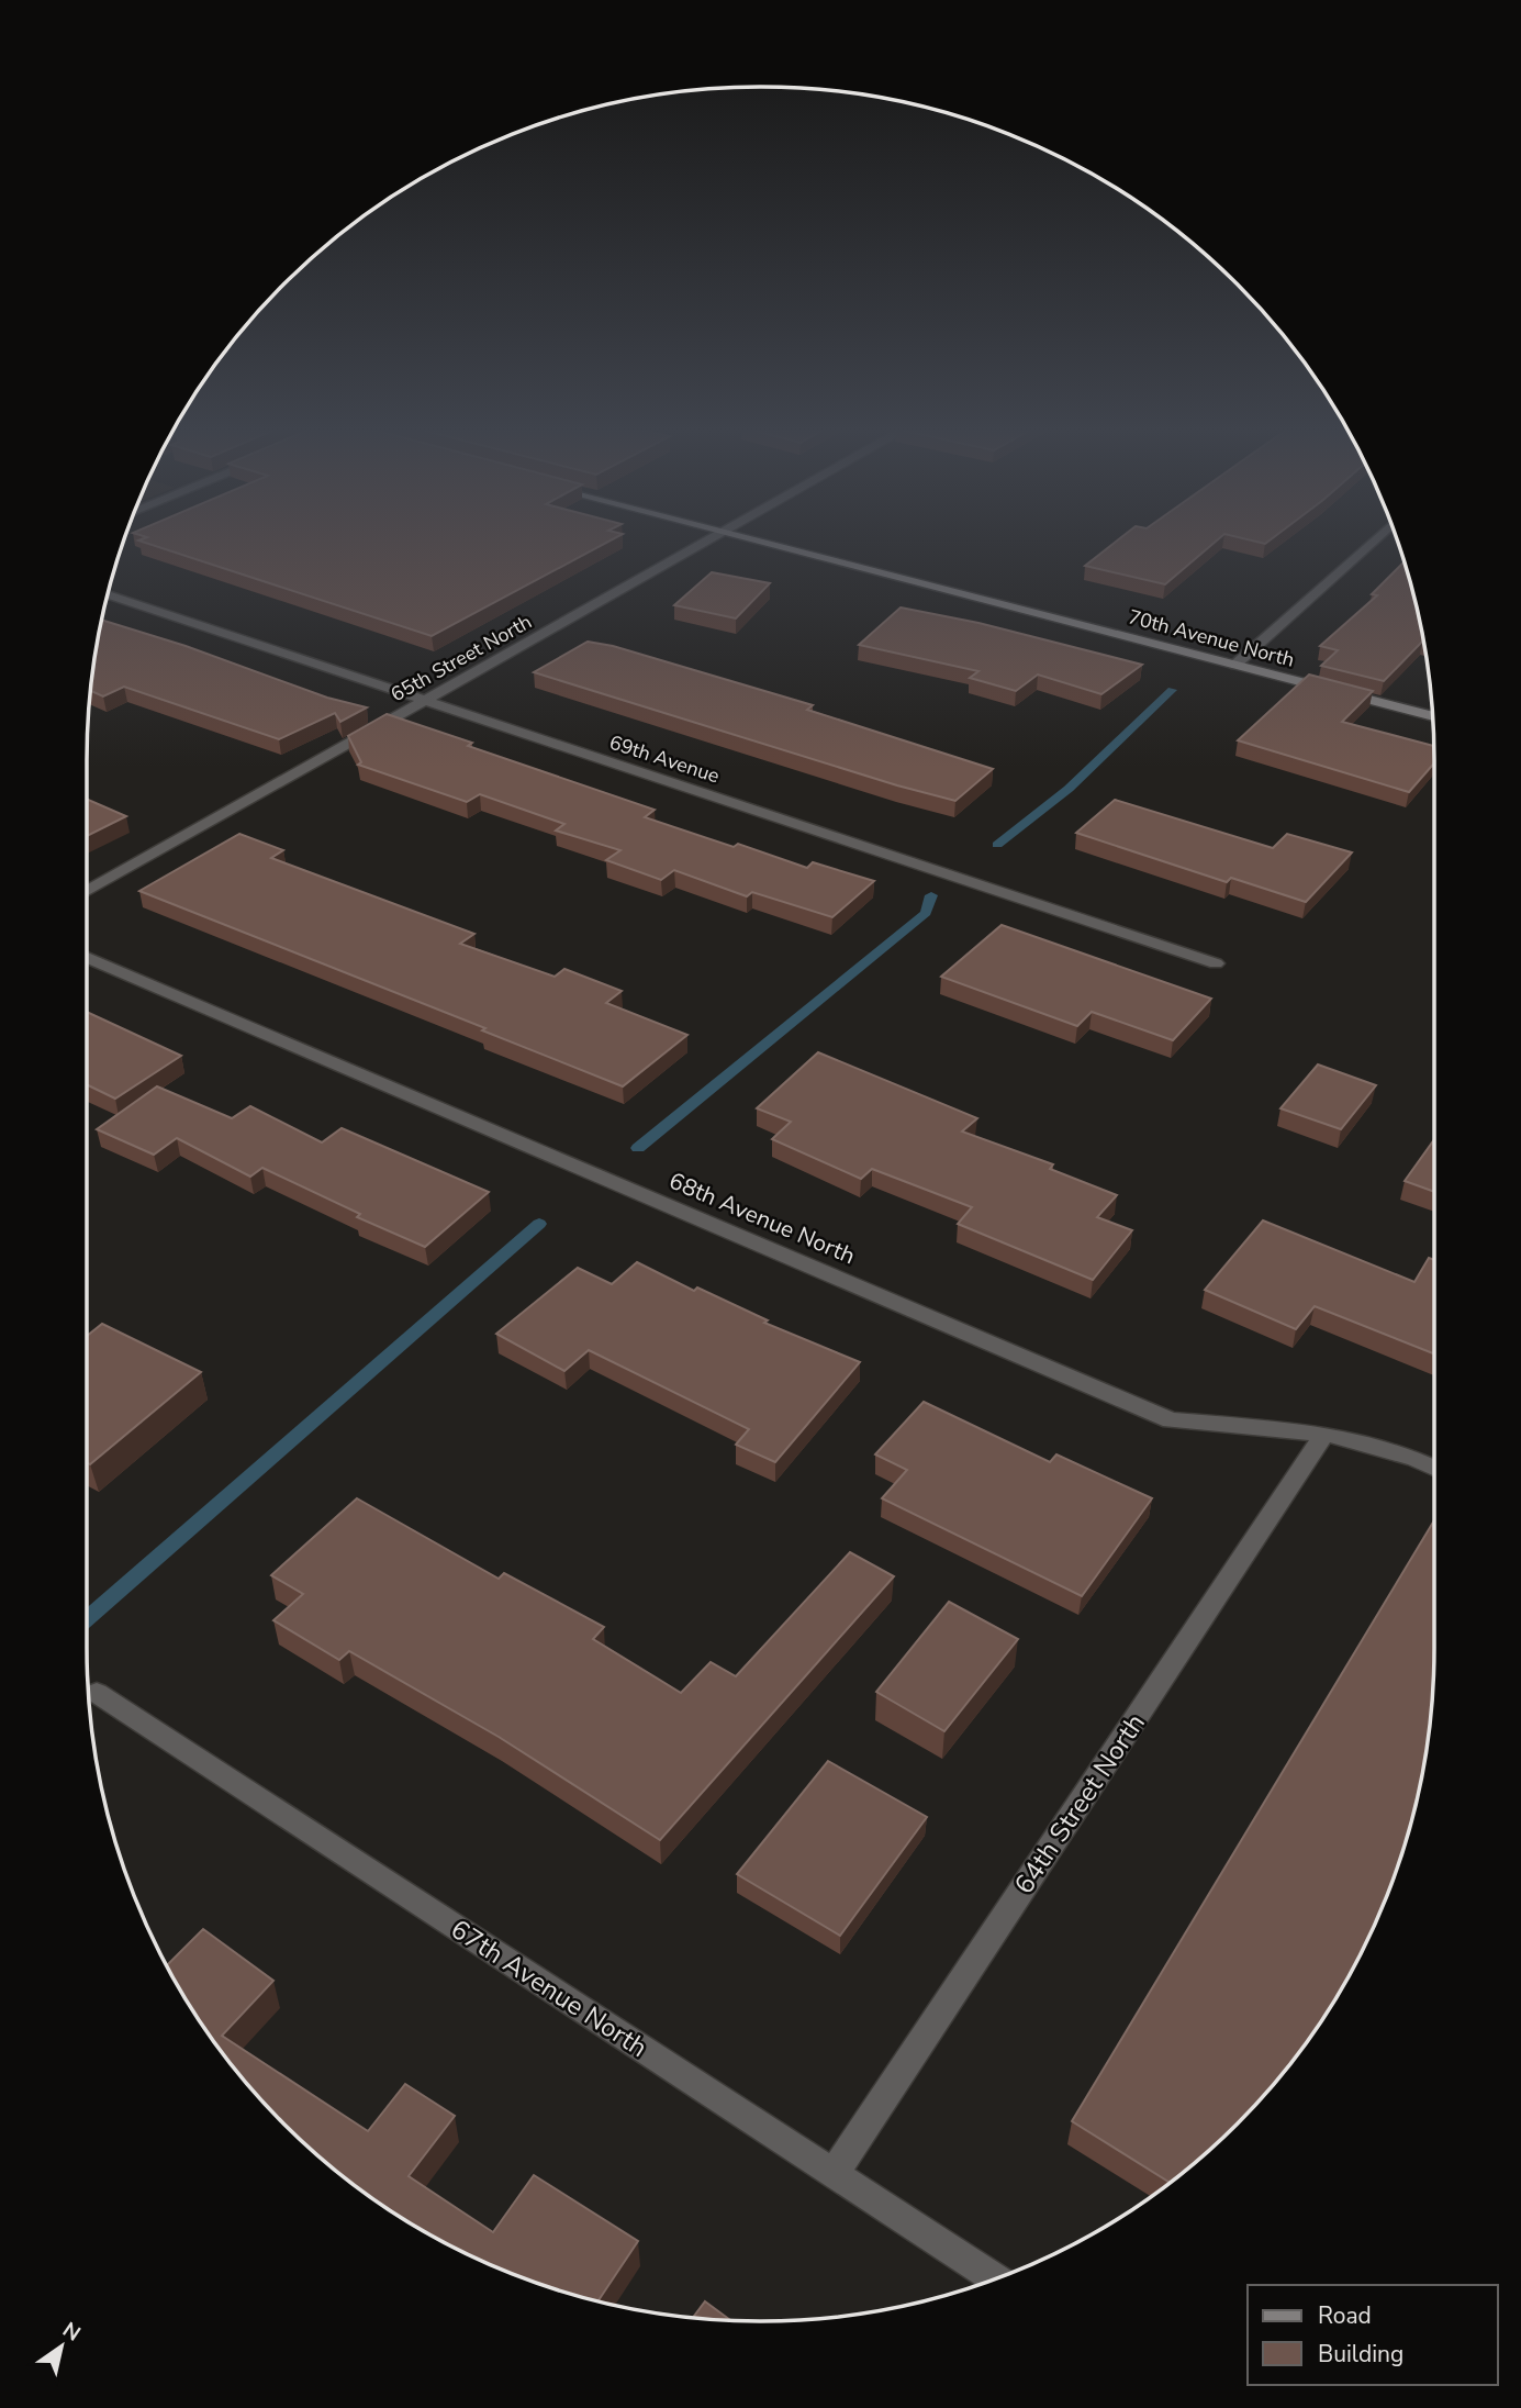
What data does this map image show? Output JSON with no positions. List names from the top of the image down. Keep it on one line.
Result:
{"streets":{"street":["70th Avenue North","65th Street North","69th Avenue","68th Avenue North","64th Street North","67th Avenue North"]},"crossings":[["65th Street North","69th Avenue"],["68th Avenue North","64th Street North"],["64th Street North","67th Avenue North"]],"legend":["Road","Building"],"north":"top right"}
